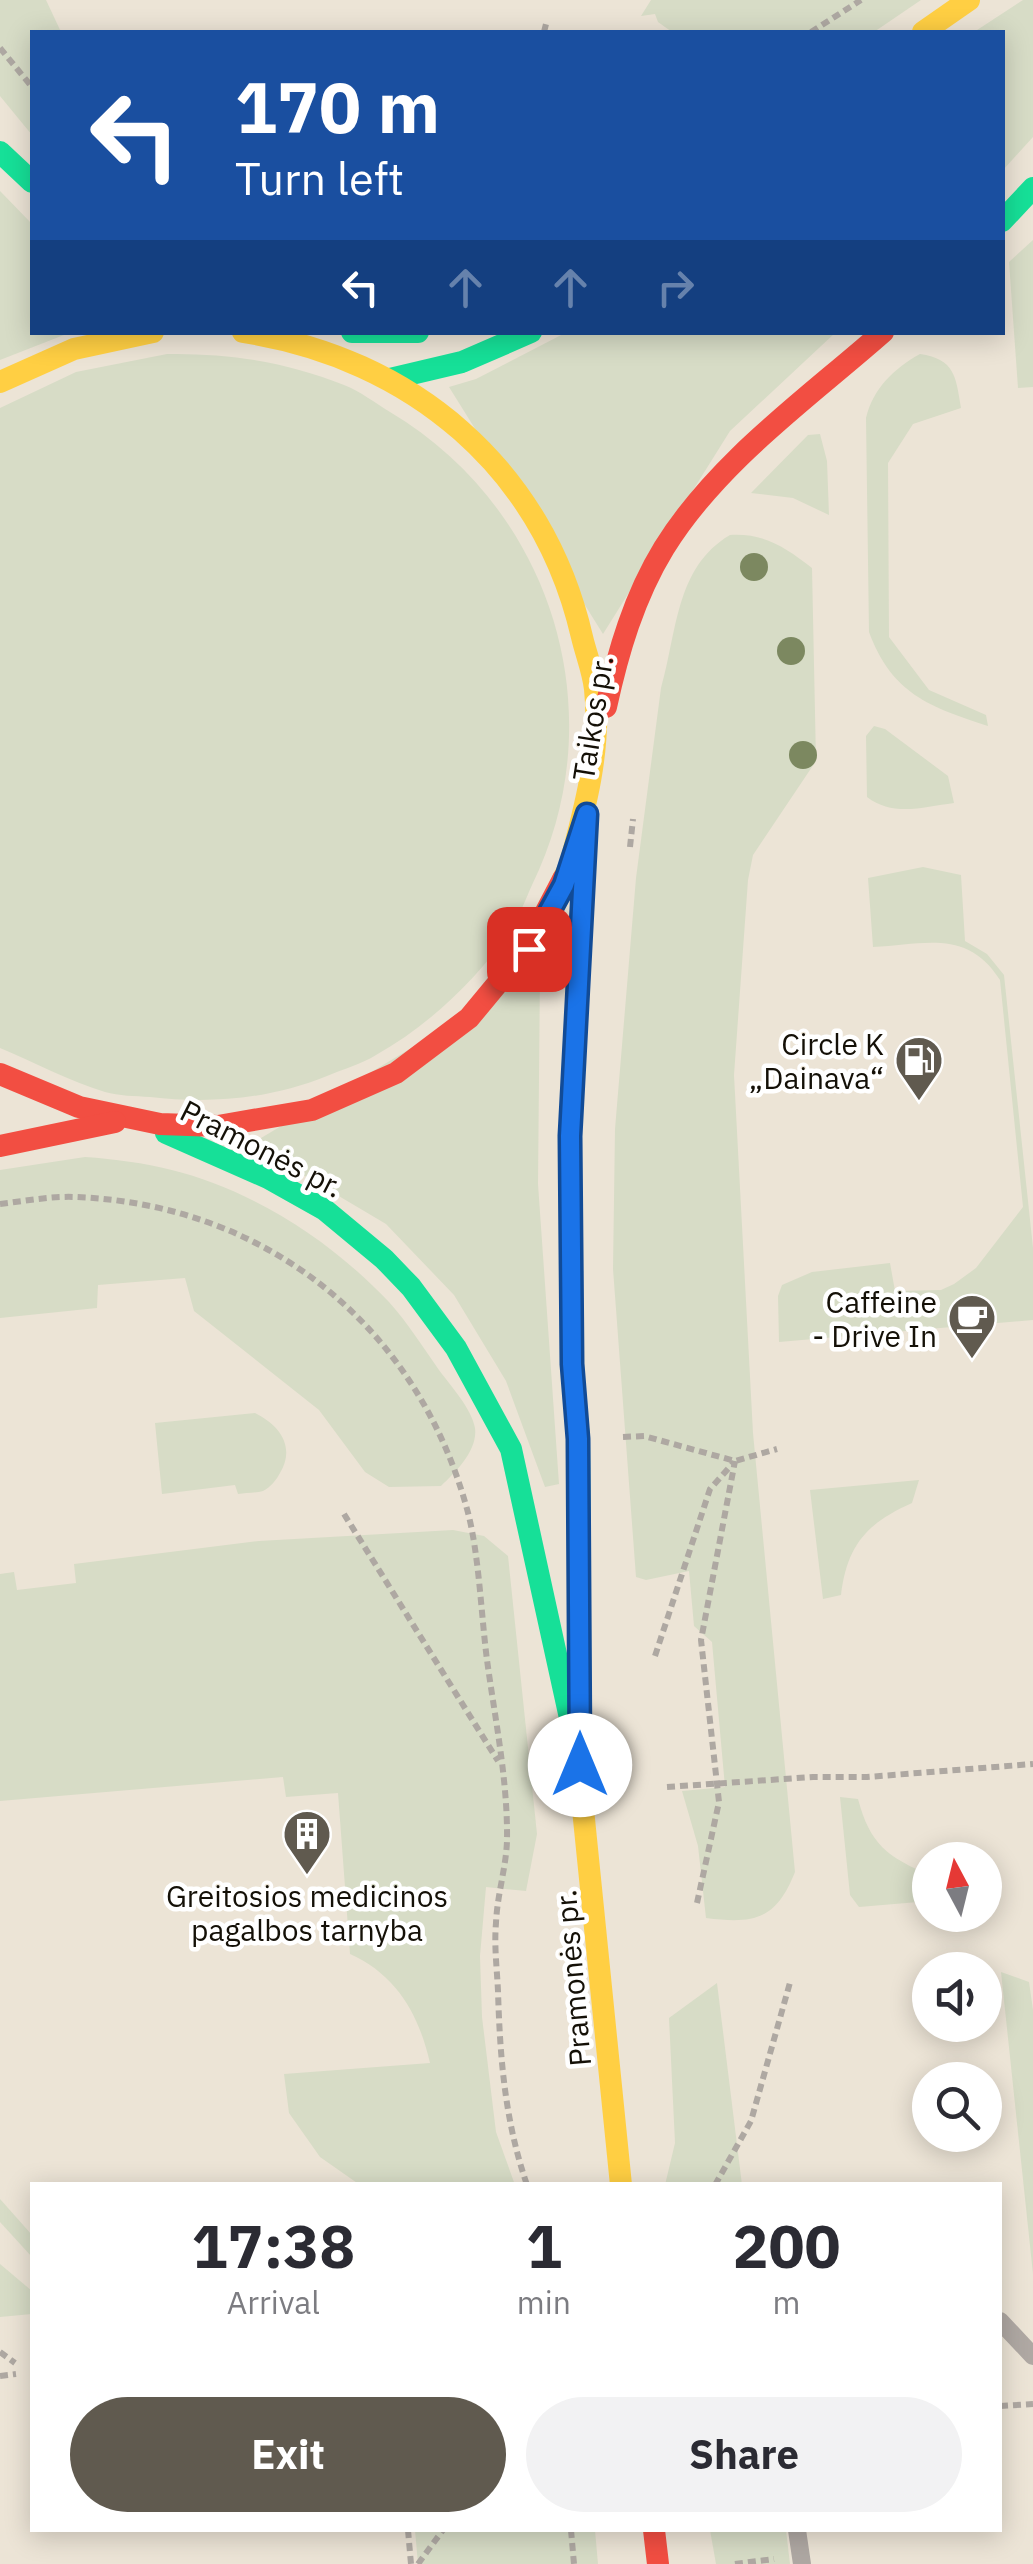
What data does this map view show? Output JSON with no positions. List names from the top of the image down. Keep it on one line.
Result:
{"streets":{"main road":["Taikos pr.","Pramonės pr."]},"places":{"fuel station":["Circle K „Dainava“"],"cafe":["Caffeine - Drive In"],"building":["Greitosios medicinos pagalbos tarnyba"]},"north":"top","page":{"turn":["170 m","Turn left"],"eta":["17:38","Arrival","1","min","200","m"],"buttons":["Exit","Share"]}}
